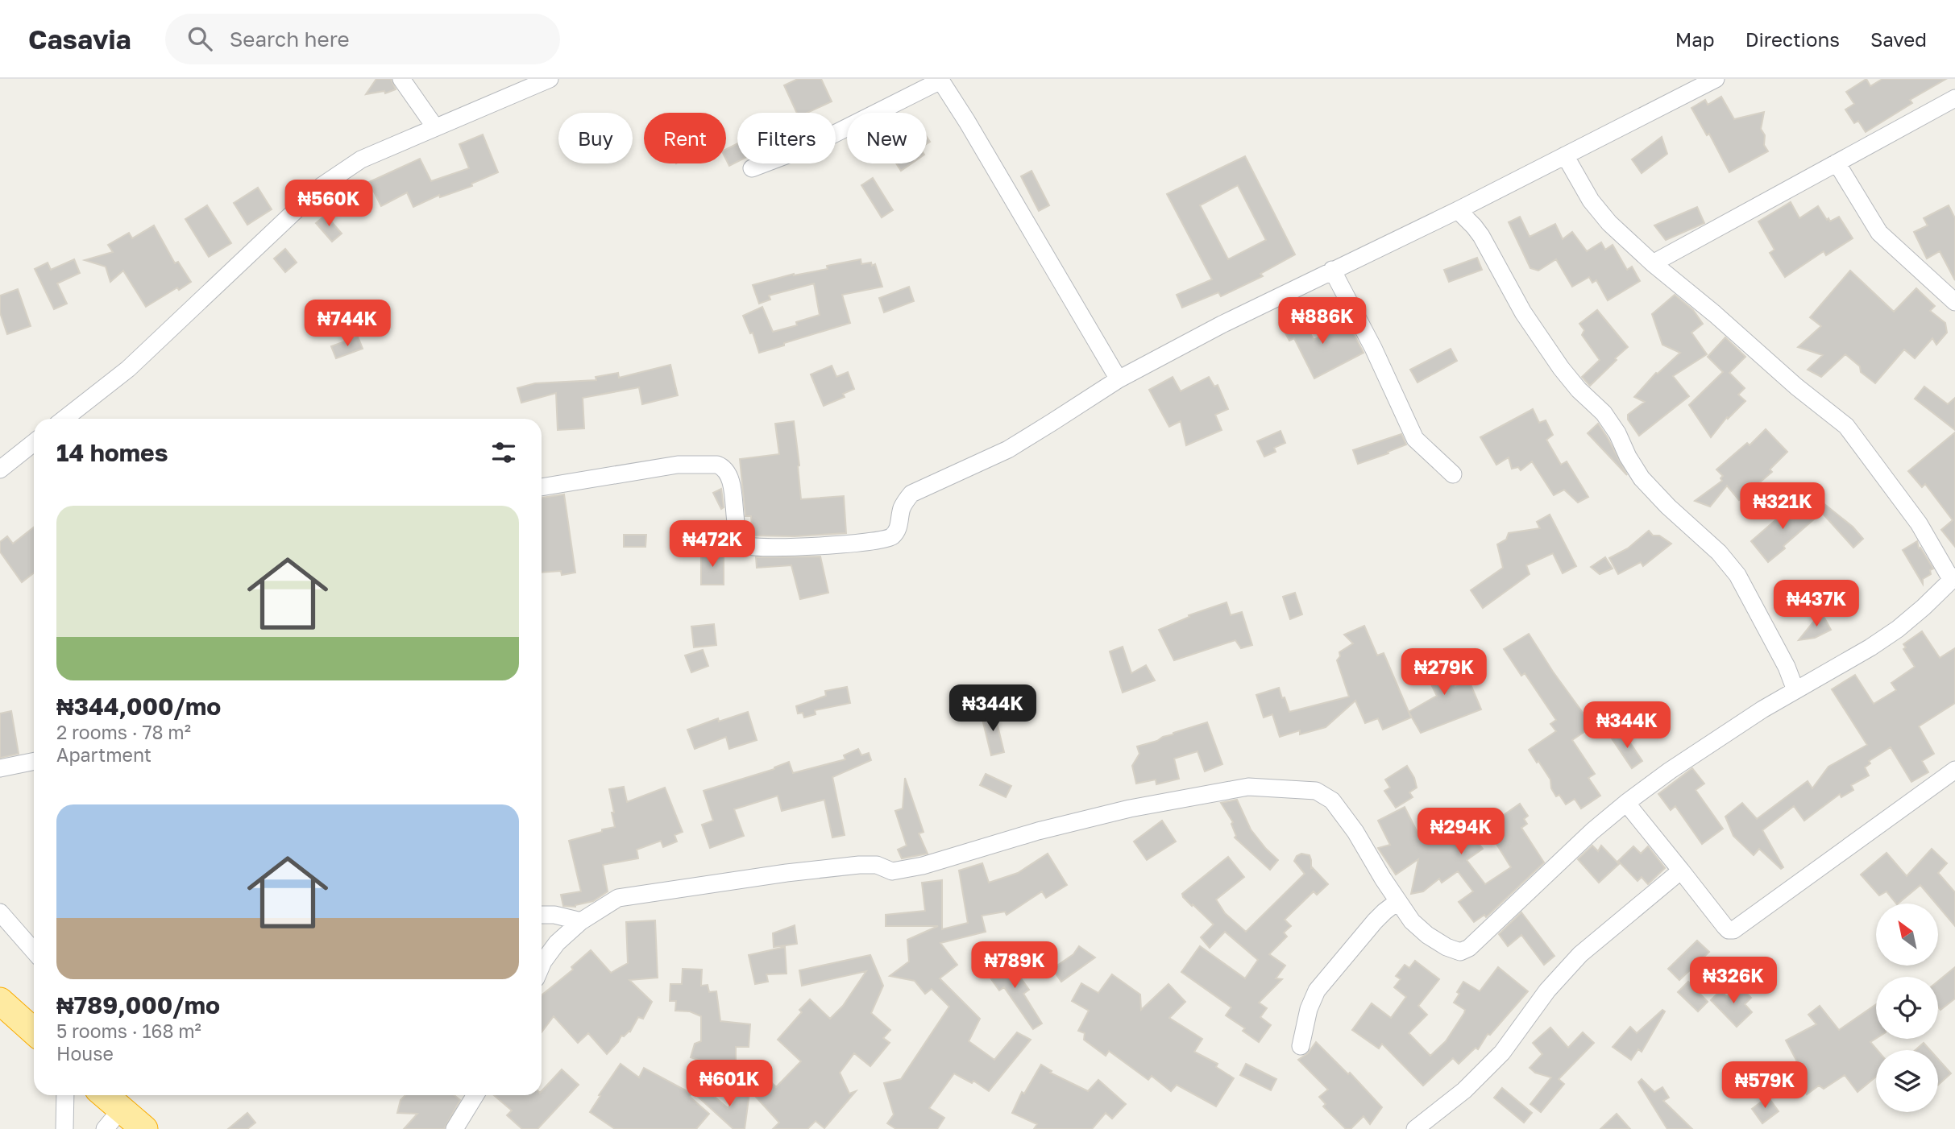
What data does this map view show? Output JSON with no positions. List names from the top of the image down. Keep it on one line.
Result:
{"north":"top left","page":{"header":"Casavia","search":"Search here","nav":["Map","Directions","Saved"],"chip":["Buy","Rent","Filters","New"],"price":["₦560K","₦886K","₦744K","₦321K","₦472K","₦437K","₦279K","₦344K","₦344K","₦294K","₦789K","₦326K","₦601K","₦579K"],"heading":"14 homes","list":[{"name":"₦344,000/mo","note":"2 rooms · 78 m² · Apartment"},{"name":"₦789,000/mo","note":"5 rooms · 168 m² · House"}]}}
